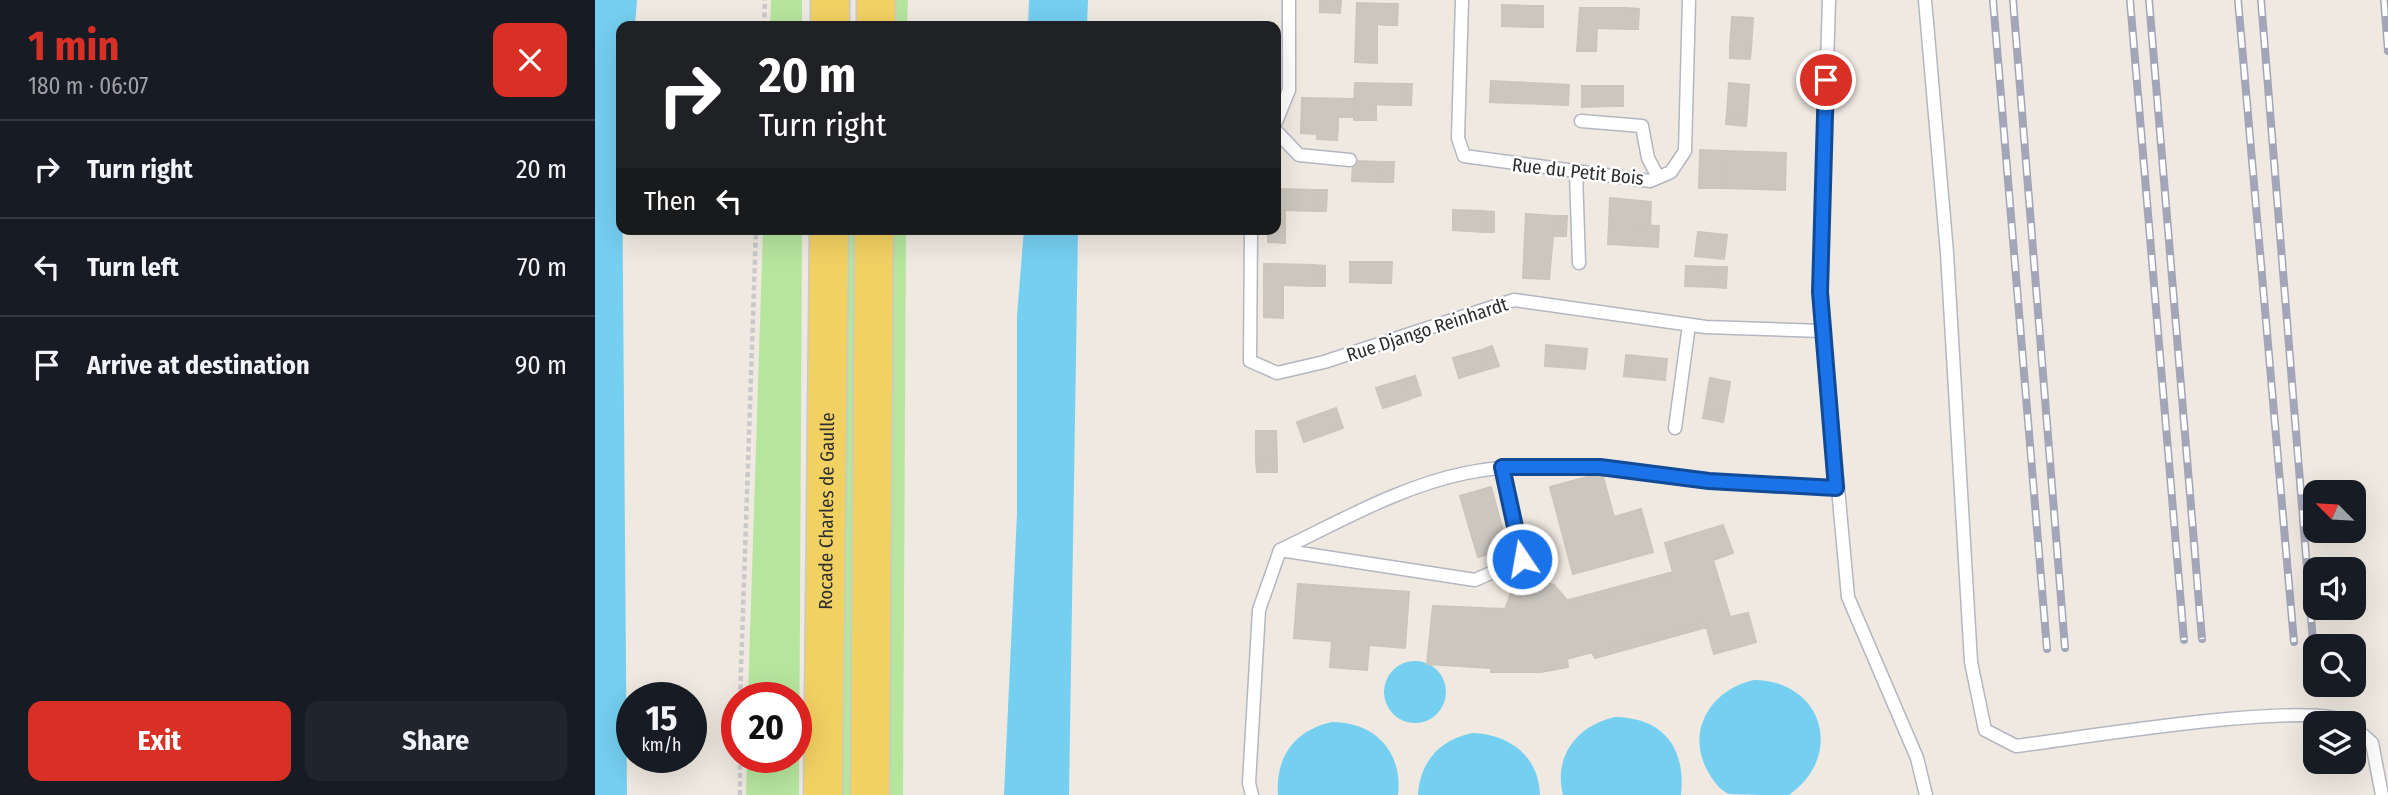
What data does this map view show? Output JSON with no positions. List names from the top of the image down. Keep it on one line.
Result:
{"streets":{"main road":["Rocade Charles de Gaulle"],"lane":["Rue du Petit Bois","Rue Django Reinhardt"]},"north":"top left","page":{"heading":["1 min","180 m · 06:07"],"turn":["20 m","Turn right"],"list":[{"name":"Turn right","value":"20 m"},{"name":"Turn left","value":"70 m"},{"name":"Arrive at destination","value":"90 m"}],"then":"Then","speed":"15 km/h","limit":"20","buttons":["Exit","Share"]}}
